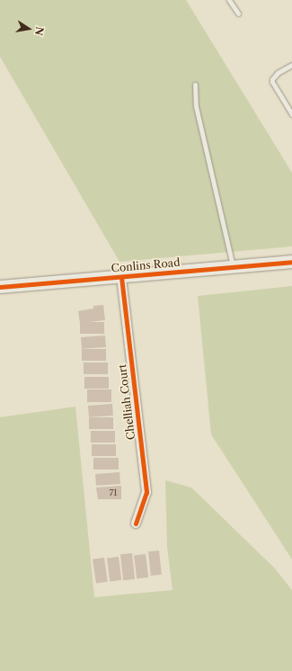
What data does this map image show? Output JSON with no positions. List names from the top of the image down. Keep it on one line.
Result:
{"streets":{"street":["Conlins Road","Chelliah Court"]},"crossings":[["Conlins Road","Chelliah Court"]],"house_numbers":["71"],"north":"right"}
